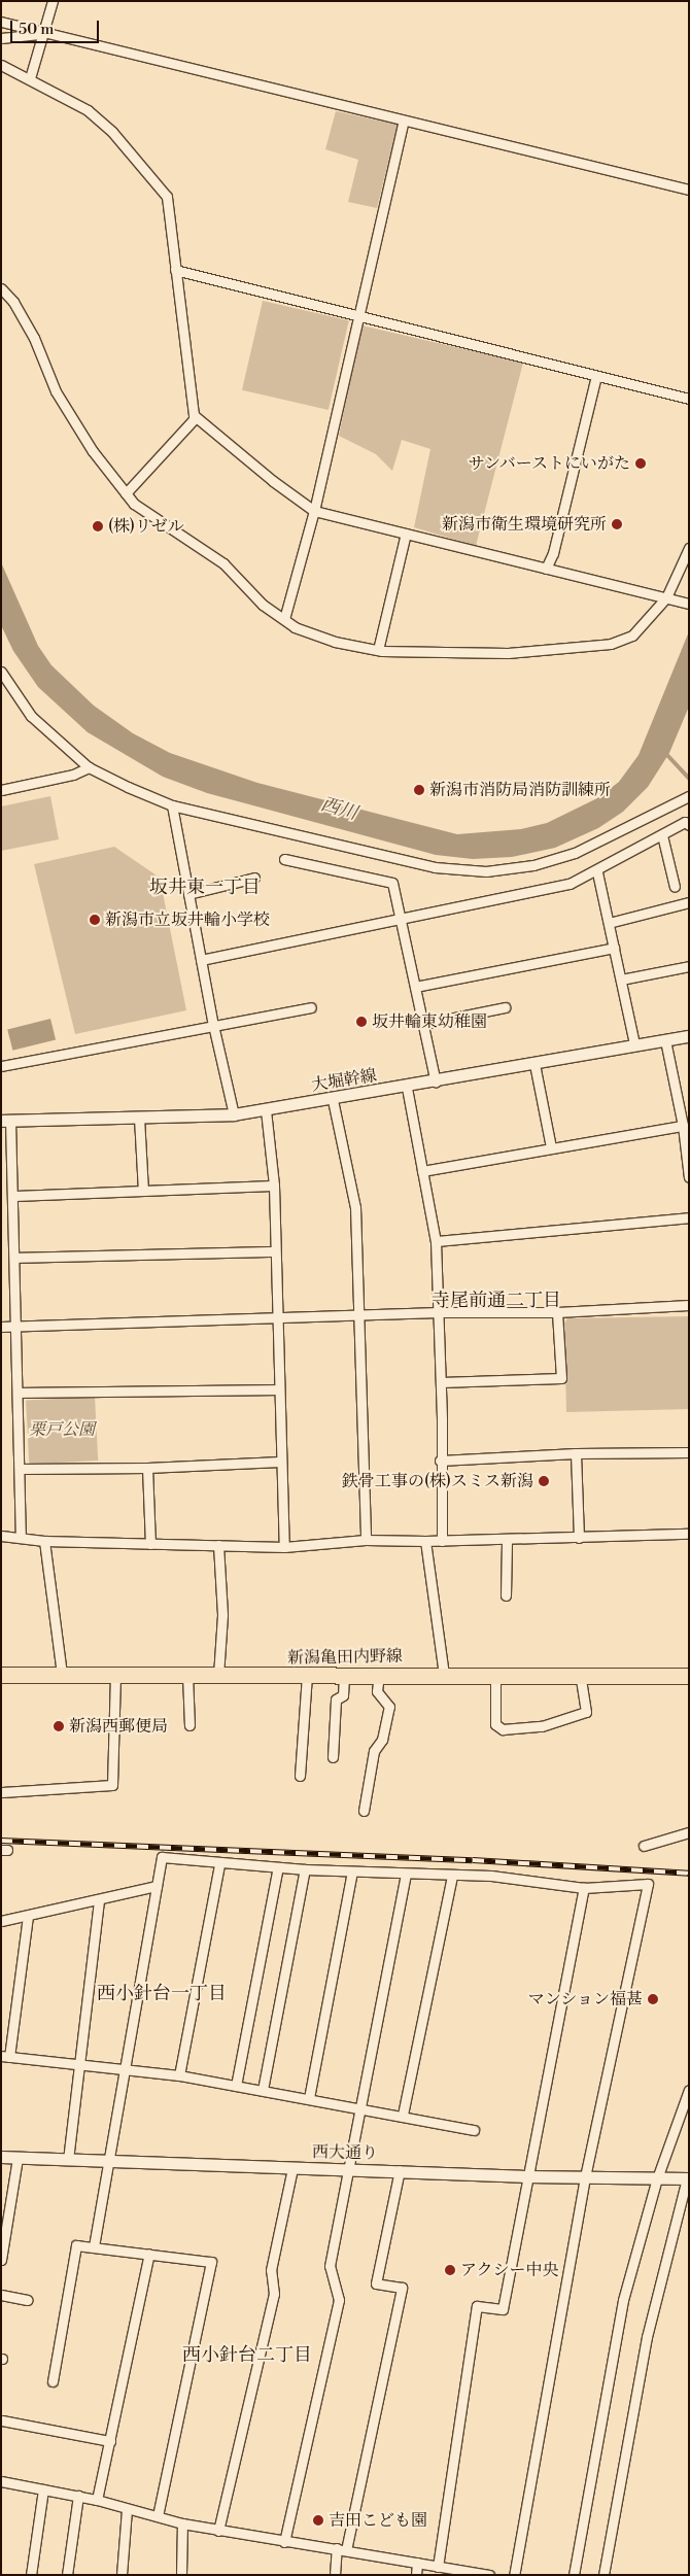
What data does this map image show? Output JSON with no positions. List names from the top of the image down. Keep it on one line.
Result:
{"streets":{"main road":["新潟亀田内野線"],"street":["大堀幹線","西大通り"]},"districts":["坂井東一丁目","寺尾前通二丁目","西小針台一丁目","西小針台二丁目"],"water":["西川"],"parks":["栗戸公園"],"places":["サンバーストにいがた","新潟市衛生環境研究所","(株)リゼル","新潟市消防局消防訓練所","新潟市立坂井輪小学校","坂井輪東幼稚園","鉄骨工事の(株)スミス新潟","新潟西郵便局","マンション福甚","アクシー中央","吉田こども園"],"scale_bar":"50 m"}
